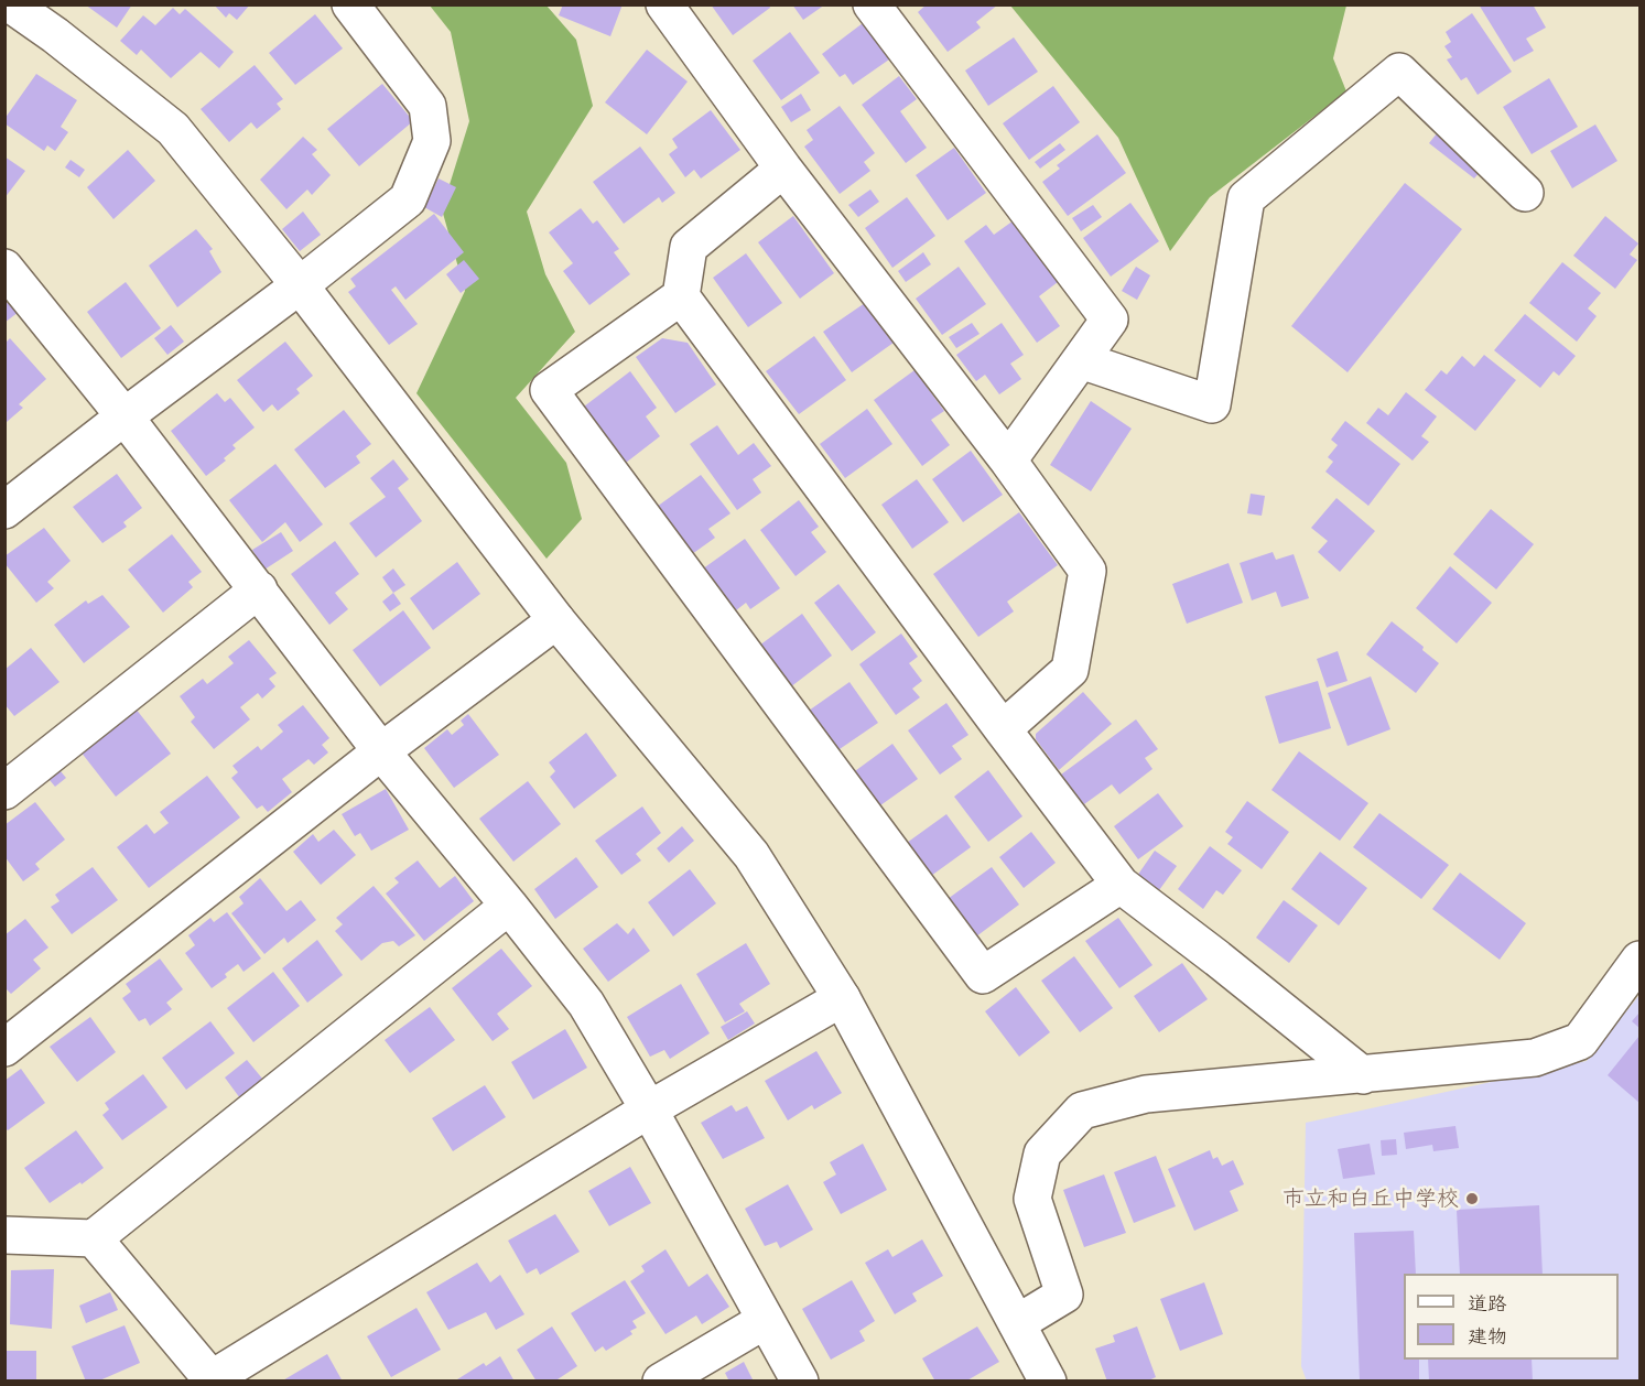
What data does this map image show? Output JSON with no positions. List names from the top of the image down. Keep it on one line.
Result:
{"places":["市立和白丘中学校"],"legend":["道路","建物"]}
